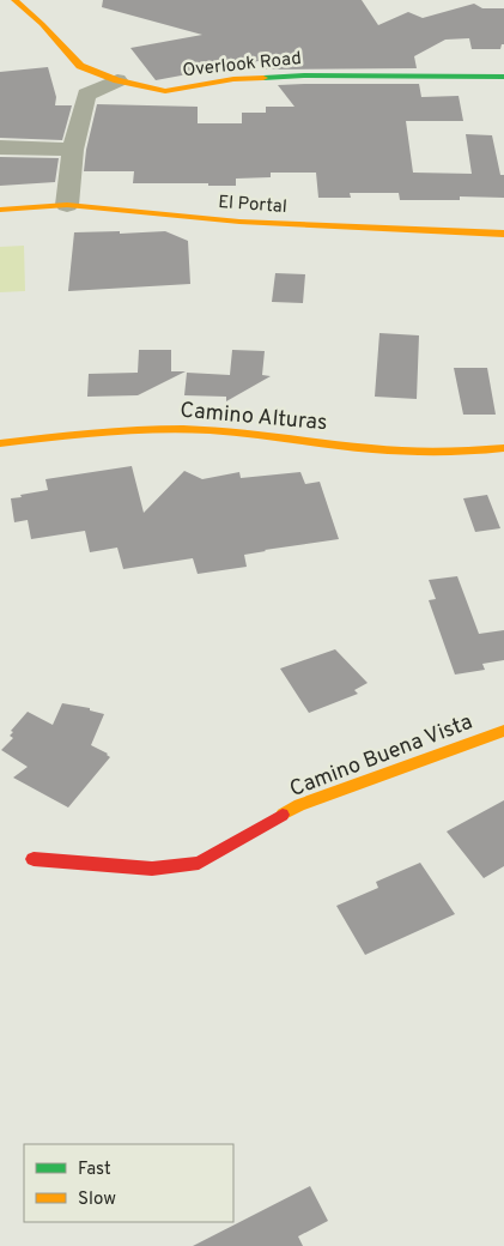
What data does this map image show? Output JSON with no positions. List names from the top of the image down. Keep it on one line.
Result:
{"streets":{"street":["Overlook Road","El Portal","Camino Alturas","Camino Buena Vista"]},"legend":["Fast","Slow"]}
